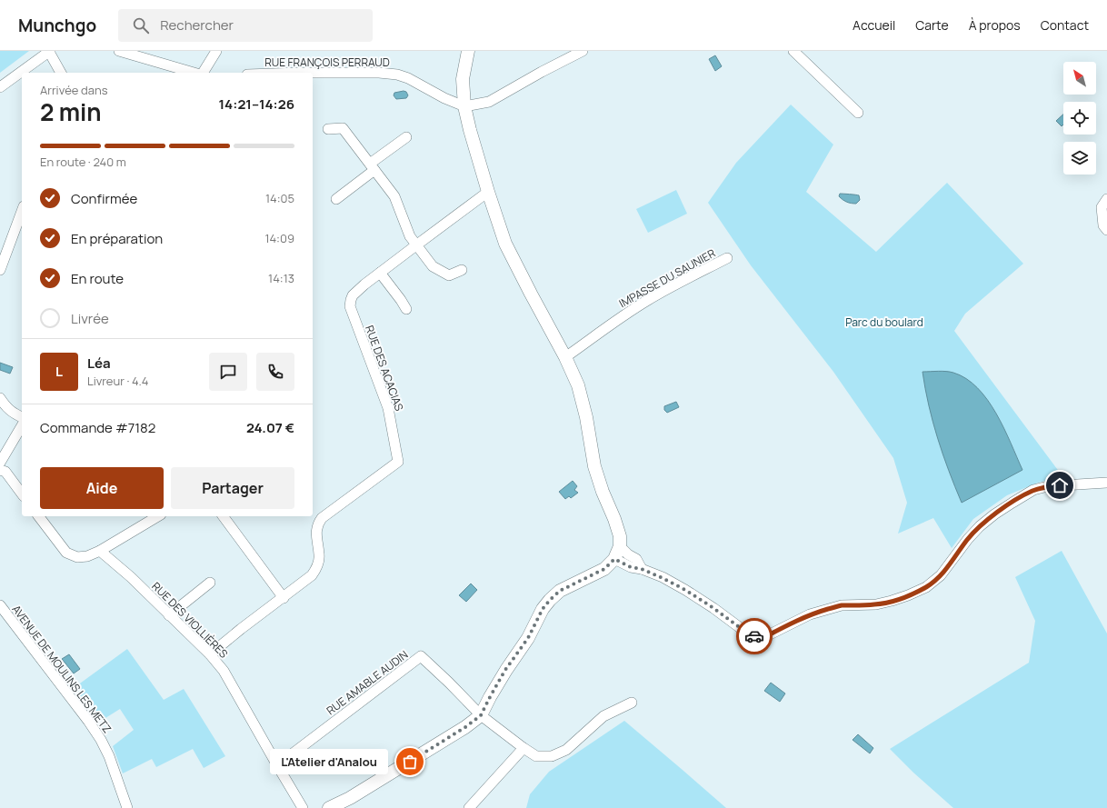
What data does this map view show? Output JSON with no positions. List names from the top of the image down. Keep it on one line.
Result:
{"streets":{"street":["RUE FRANÇOIS PERRAUD","IMPASSE DU SAUNIER","RUE DES ACACIAS","RUE DES VIOLLIÈRES","AVENUE DE MOULINS LES METZ","RUE AMABLE AUDIN"]},"crossings":[["RUE DES ACACIAS","RUE DES VIOLLIÈRES"],["RUE DES VIOLLIÈRES","RUE AMABLE AUDIN"]],"parks":["Parc du boulard"],"places":["L'Atelier d'Analou"],"north":"top left","page":{"header":"Munchgo","search":"Rechercher","nav":["Accueil","Carte","À propos","Contact"],"heading":["2 min","Arrivée dans","14:21–14:26"],"panel":["Léa","Livreur · 4.4","Commande #7182","24.07 €"],"bar":"En route · 240 m","list":[["Confirmée","14:05"],["En préparation","14:09"],["En route","14:13"],"Livrée"],"round":"L","buttons":["Aide","Partager"],"bubble":"L'Atelier d'Analou"}}
